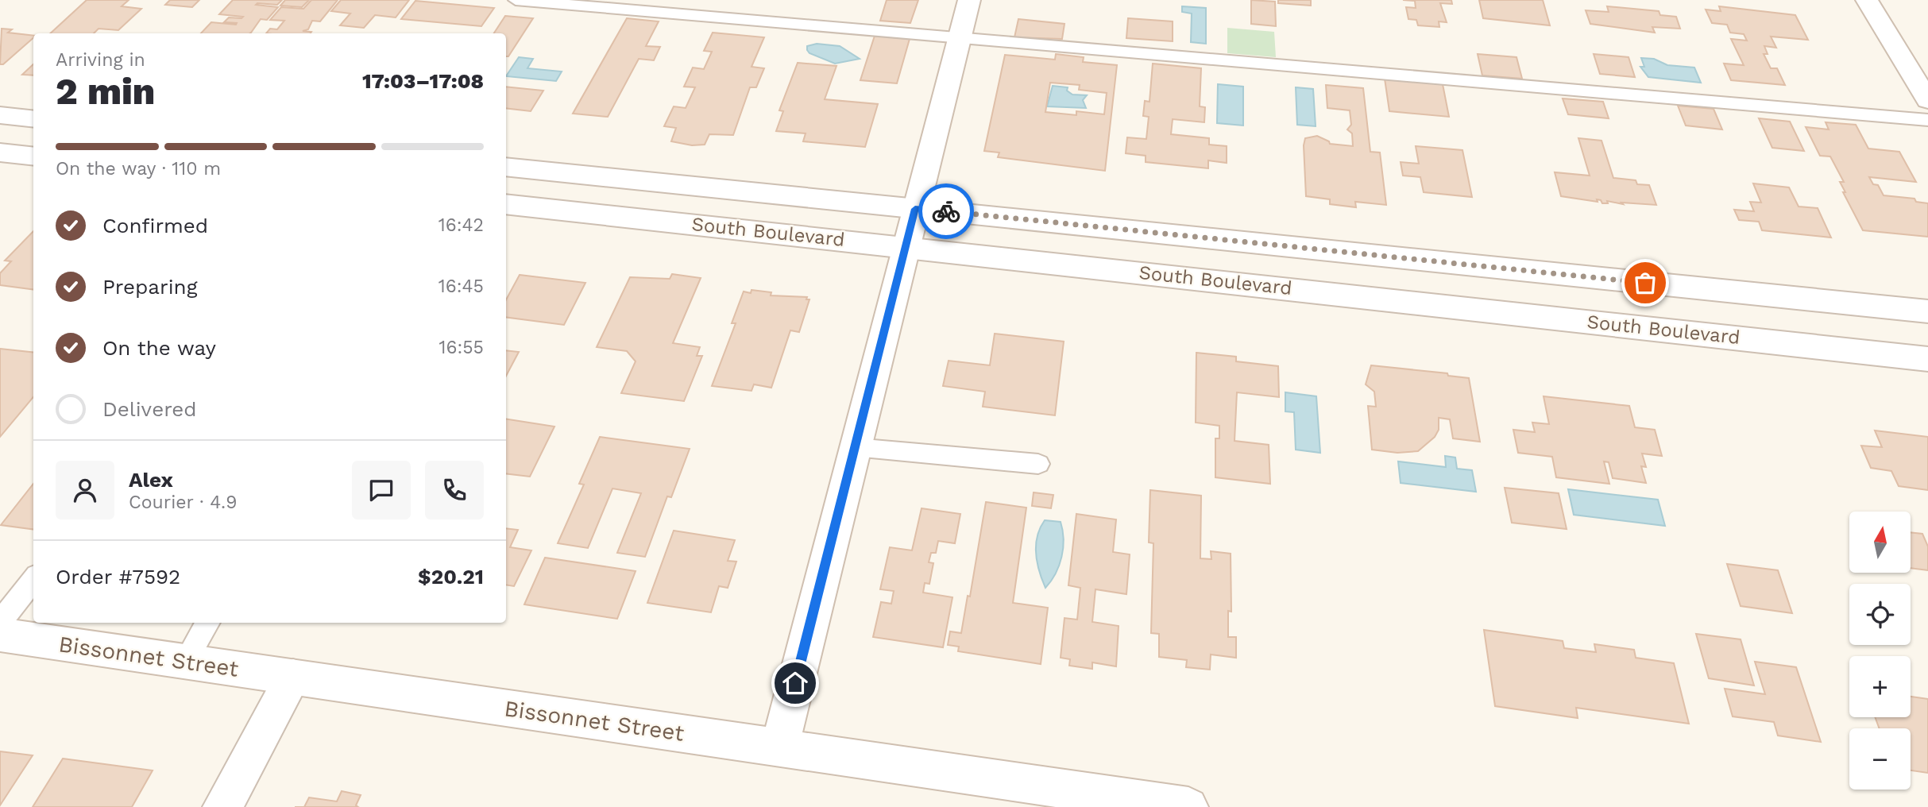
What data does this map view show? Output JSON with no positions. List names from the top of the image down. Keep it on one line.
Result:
{"streets":{"street":["South Boulevard","Bissonnet Street"]},"north":"top","page":{"heading":["2 min","Arriving in","17:03–17:08"],"panel":["Alex","Courier · 4.9","Order #7592","$20.21"],"bar":"On the way · 110 m","list":[["Confirmed","16:42"],["Preparing","16:45"],["On the way","16:55"],"Delivered"],"map_buttons":["+","−"]}}
